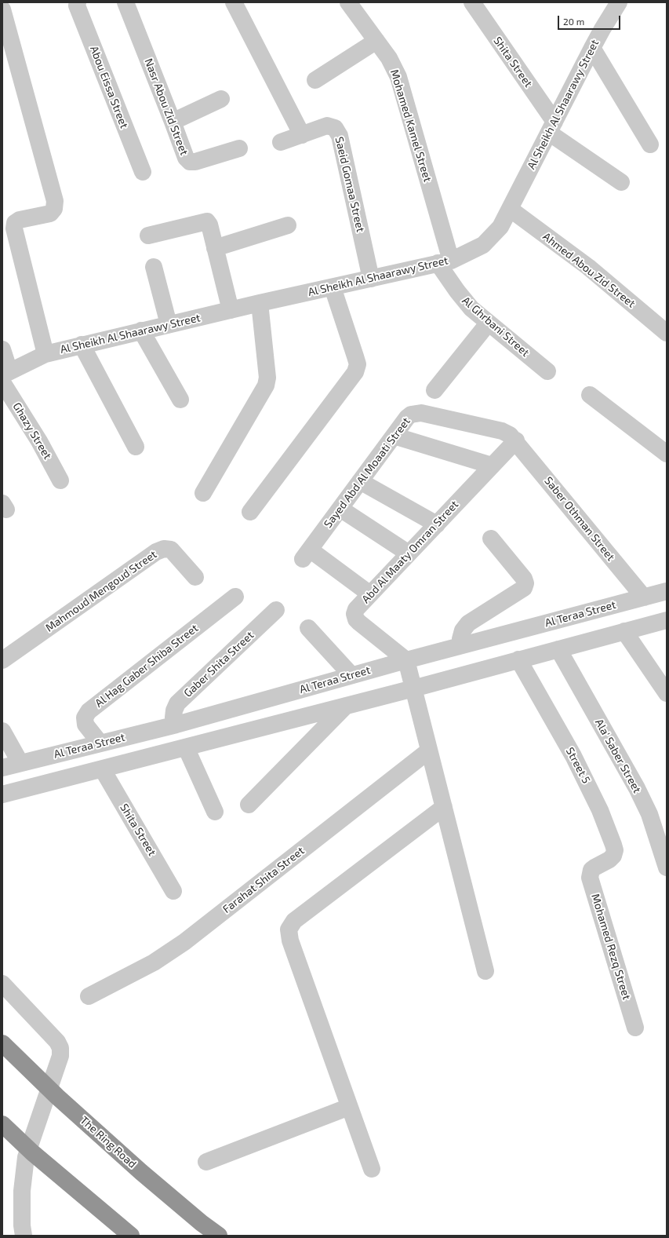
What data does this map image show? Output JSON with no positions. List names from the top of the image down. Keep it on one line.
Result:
{"streets":{"highway":["The Ring Road"],"street":["Shita Street","Abou Eissa Street","Al Sheikh Al Shaarawy Street","Nasr Abou Zid Street","Mohamed Kamel Street","Saeid Gomaa Street","Ahmed Abou Zid Street","Al Ghrbani Street","Ghazy Street","Sayed Abd Al Moaati Street","Saber Othman Street","Abd Al Maaty Omran Street","Mahmoud Mengoud Street","Al Teraa Street","Gaber Shita Street","Al Hag Gaber Shiba Street","Ala' Saber Street","Street 5","Farahat Shita Street","Mohamed Rezq Street"]},"crossings":[["Shita Street","Al Sheikh Al Shaarawy Street"],["Al Sheikh Al Shaarawy Street","Mohamed Kamel Street"],["Al Sheikh Al Shaarawy Street","Saeid Gomaa Street"],["Al Sheikh Al Shaarawy Street","Ahmed Abou Zid Street"],["Al Sheikh Al Shaarawy Street","Al Ghrbani Street"],["Al Sheikh Al Shaarawy Street","Ghazy Street"],["Mohamed Kamel Street","Al Ghrbani Street"],["Sayed Abd Al Moaati Street","Saber Othman Street"],["Sayed Abd Al Moaati Street","Abd Al Maaty Omran Street"],["Saber Othman Street","Abd Al Maaty Omran Street"],["Saber Othman Street","Al Teraa Street"],["Abd Al Maaty Omran Street","Al Teraa Street"],["Al Teraa Street","Gaber Shita Street"],["Al Teraa Street","Al Hag Gaber Shiba Street"],["Street 5","Mohamed Rezq Street"]],"scale_bar":"20 m"}
